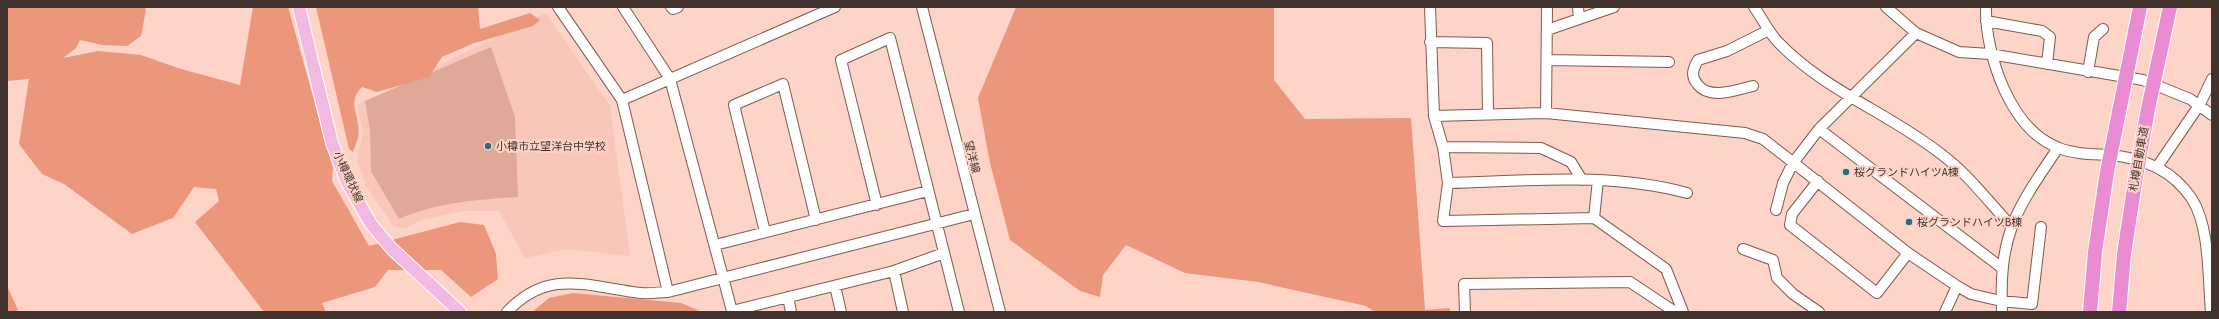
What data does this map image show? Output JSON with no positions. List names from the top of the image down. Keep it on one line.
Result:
{"streets":{"highway":["札樽自動車道"],"main road":["小樽環状線"],"street":["望洋線"]},"places":["小樽市立望洋台中学校","桜グランドハイツA棟","桜グランドハイツB棟"]}
